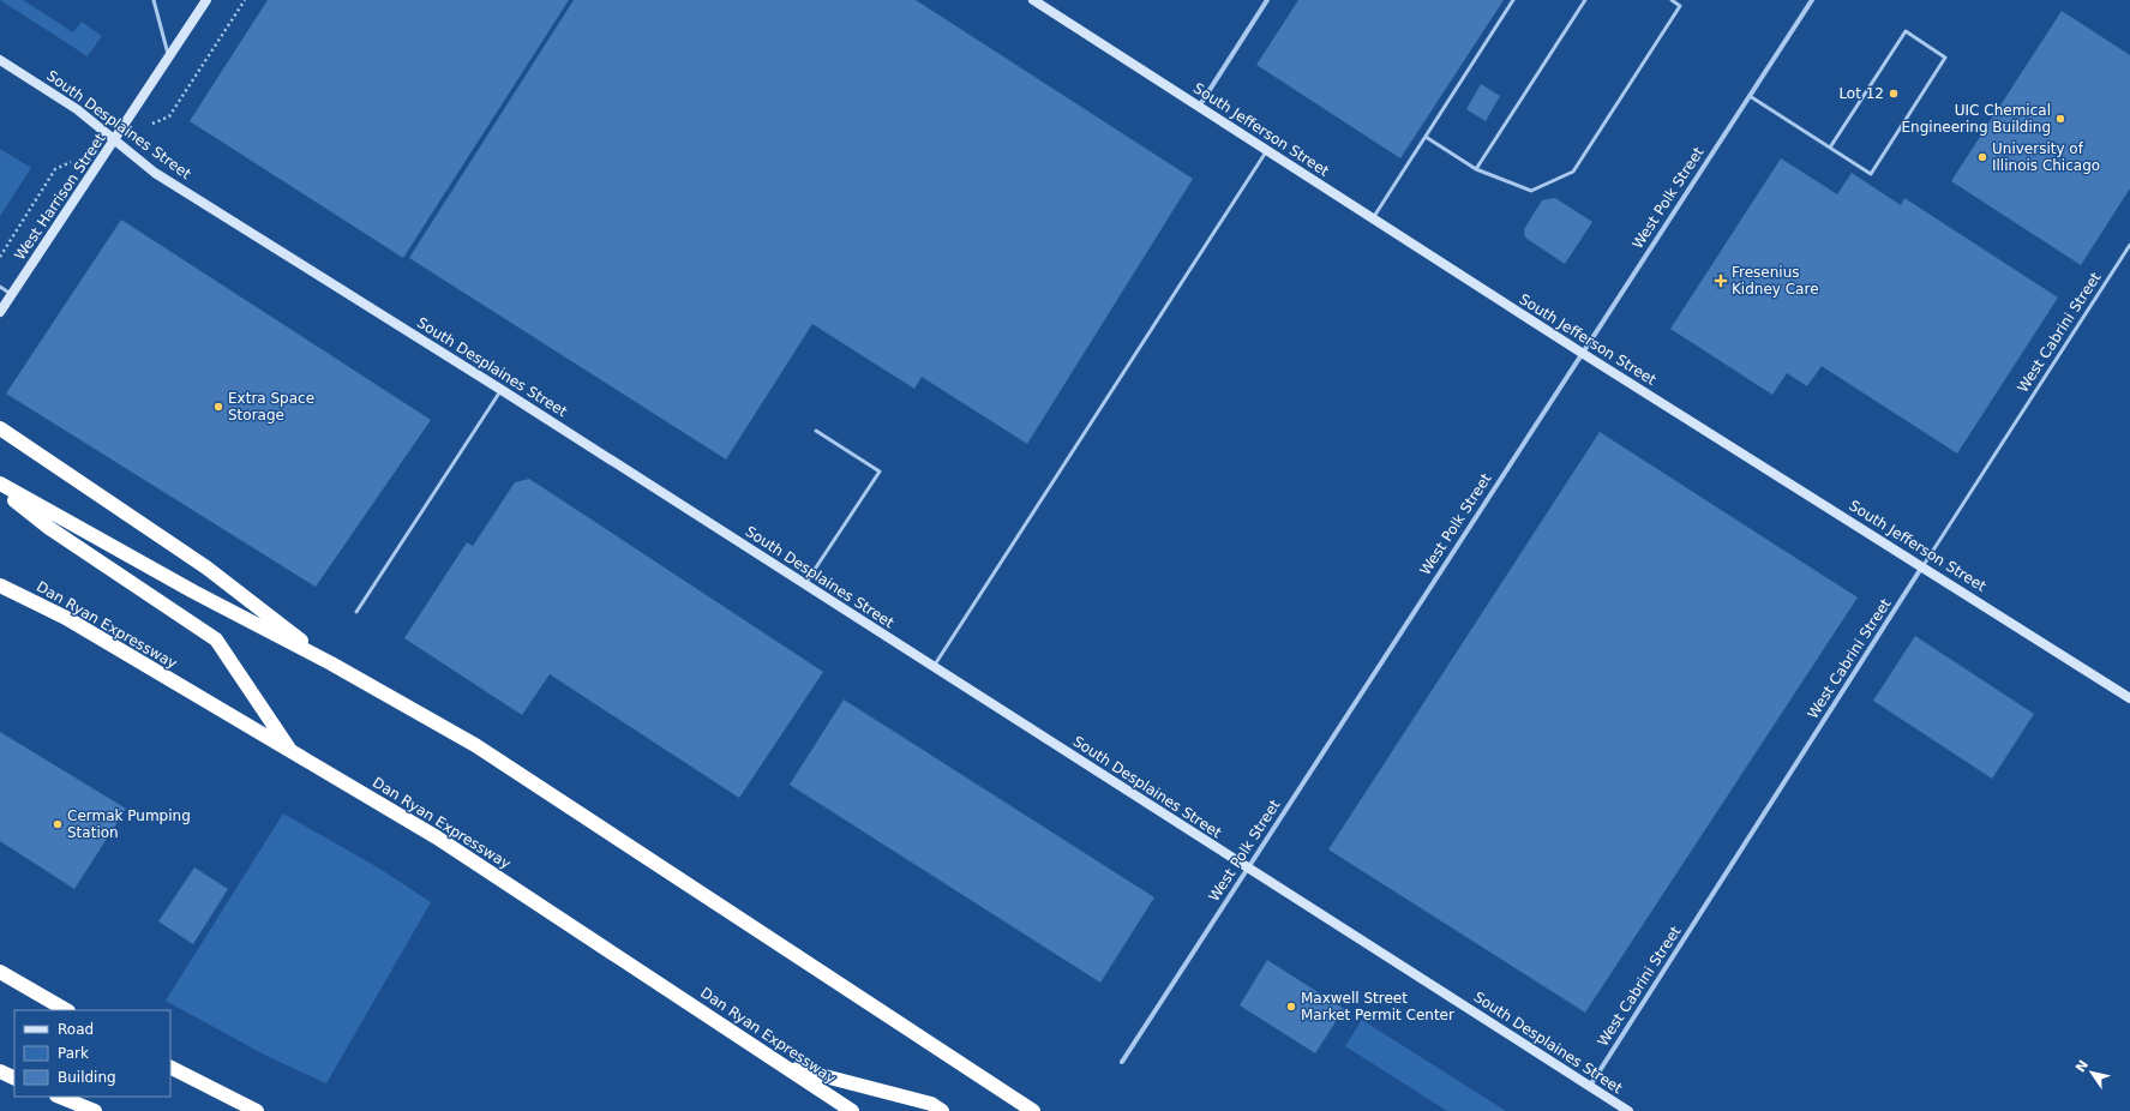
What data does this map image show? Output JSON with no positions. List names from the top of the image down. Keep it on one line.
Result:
{"streets":{"highway":["Dan Ryan Expressway"],"main road":["South Desplaines Street","South Jefferson Street","West Harrison Street"],"street":["West Polk Street","West Cabrini Street"]},"crossings":[["South Desplaines Street","West Harrison Street"],["South Desplaines Street","West Polk Street"],["South Desplaines Street","West Cabrini Street"],["South Jefferson Street","West Polk Street"],["South Jefferson Street","West Cabrini Street"]],"places":{"other":["Lot 12","UIC Chemical Engineering Building","University of Illinois Chicago","Extra Space Storage","Cermak Pumping Station","Maxwell Street Market Permit Center"],"health":["Fresenius Kidney Care"]},"legend":["Road","Park","Building"],"north":"top left"}
